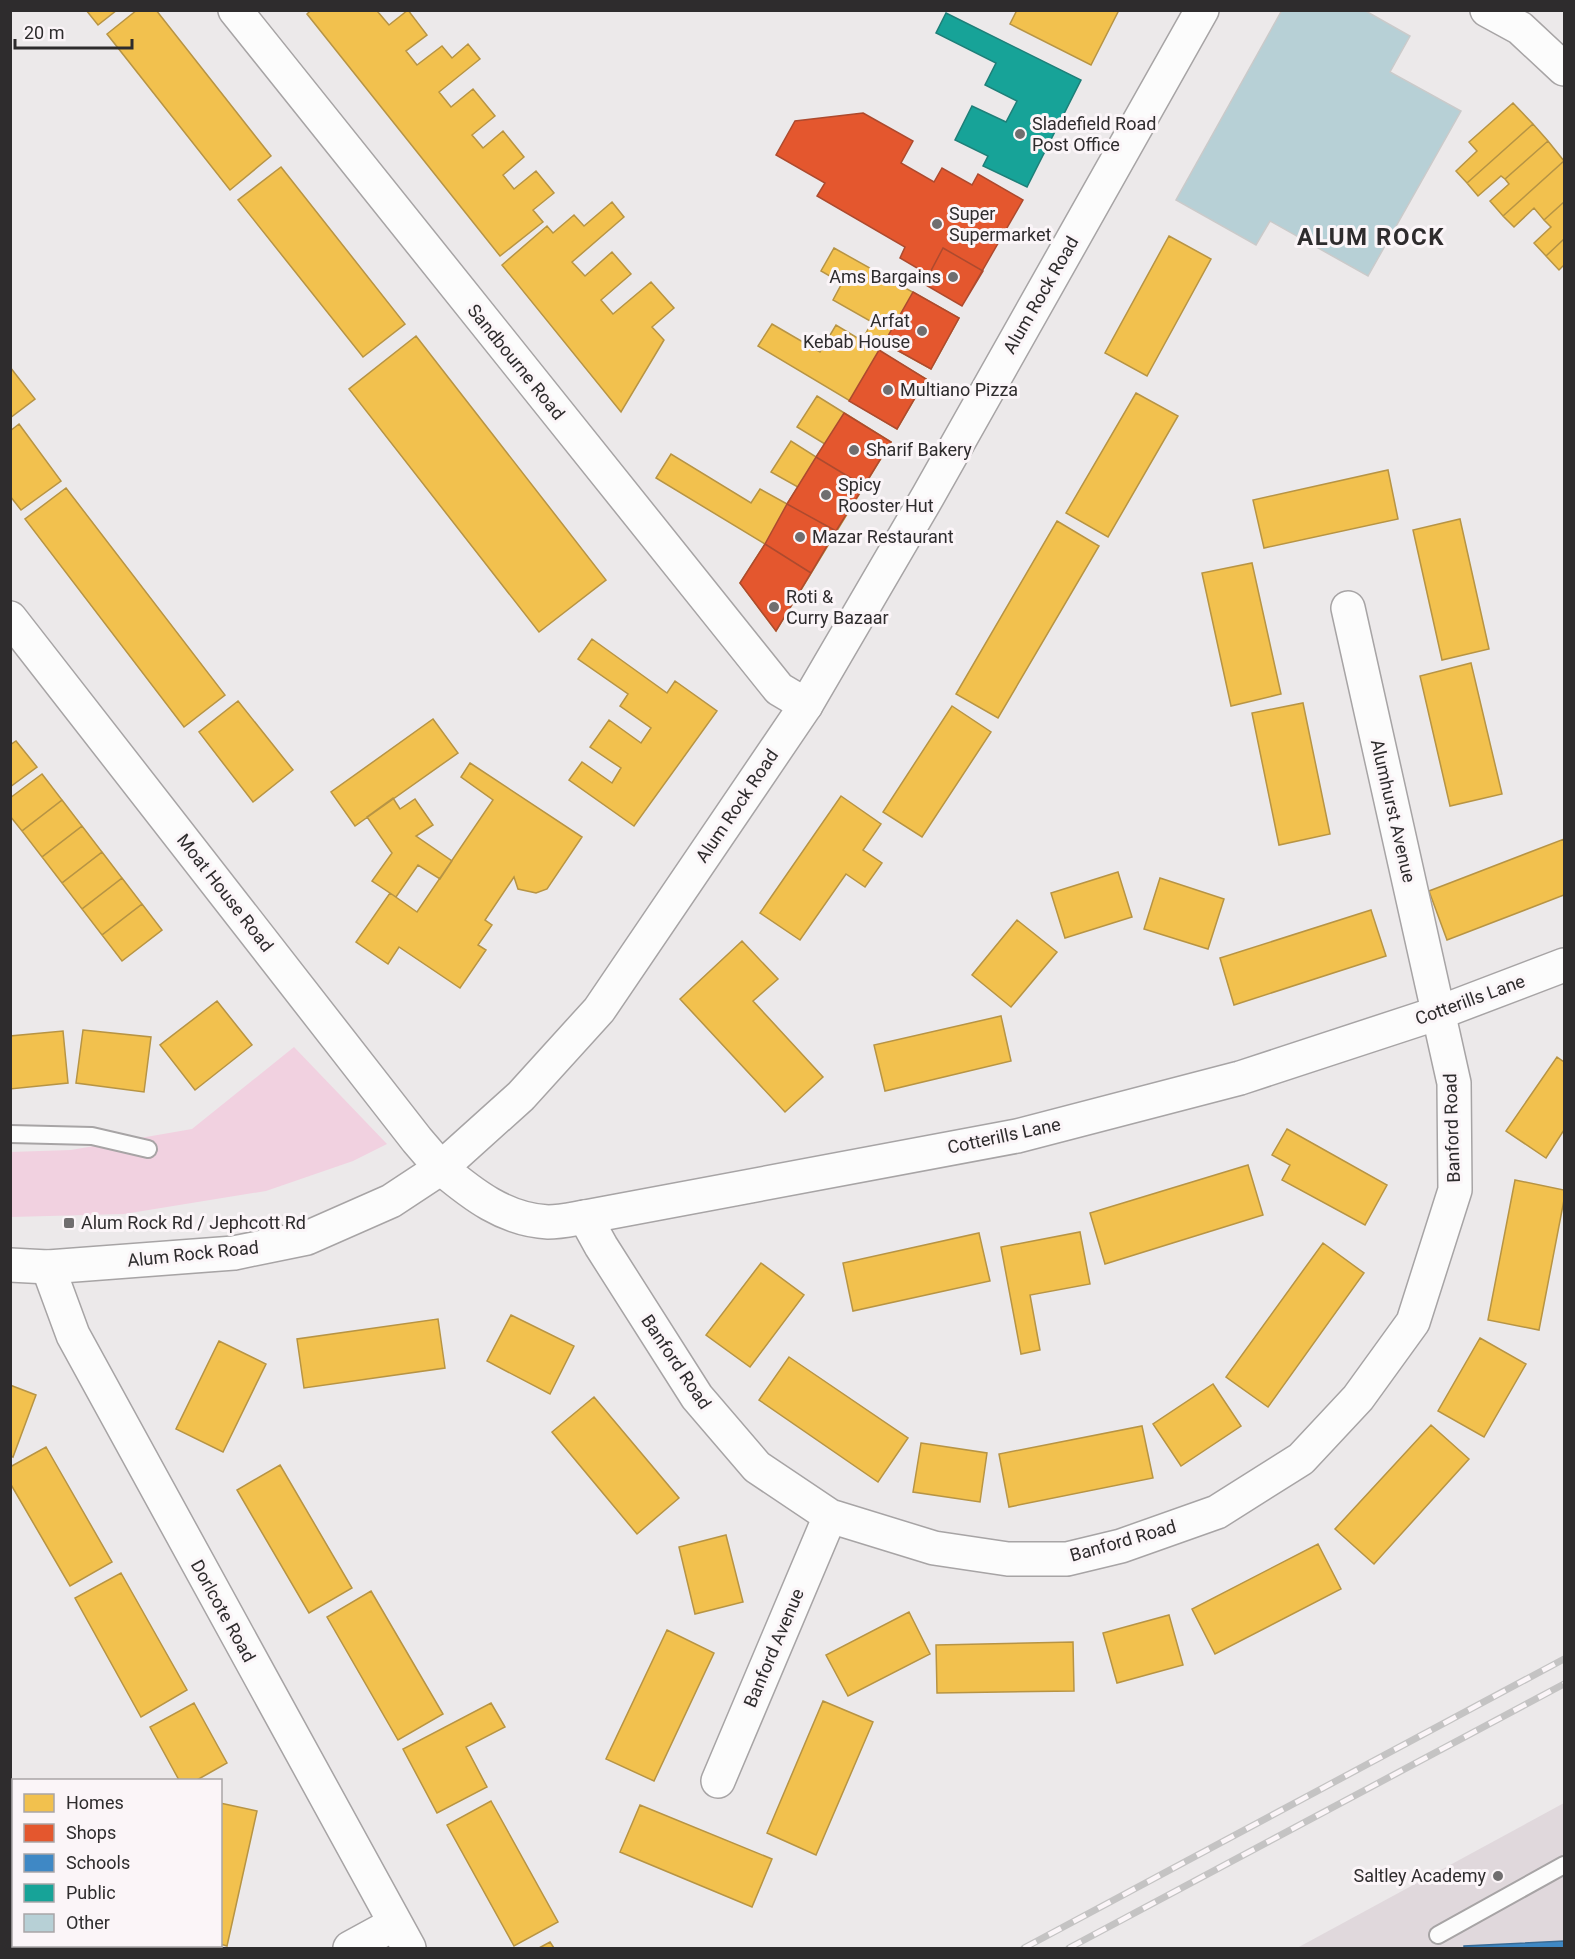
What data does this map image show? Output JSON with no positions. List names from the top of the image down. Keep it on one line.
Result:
{"streets":{"street":["Alum Rock Road","Sandbourne Road","Alumhurst Avenue","Moat House Road","Cotterills Lane","Banford Road","Dorlcote Road","Banford Avenue"]},"crossings":[["Alum Rock Road","Sandbourne Road"],["Alum Rock Road","Moat House Road"],["Alum Rock Road","Cotterills Lane"],["Alum Rock Road","Dorlcote Road"],["Alumhurst Avenue","Cotterills Lane"],["Alumhurst Avenue","Banford Road"],["Moat House Road","Cotterills Lane"],["Cotterills Lane","Banford Road"],["Banford Road","Banford Avenue"]],"districts":["ALUM ROCK"],"places":{"other":["Sladefield Road Post Office","Super Supermarket","Ams Bargains","Arfat Kebab House","Multiano Pizza","Sharif Bakery","Spicy Rooster Hut","Mazar Restaurant","Roti & Curry Bazaar","Saltley Academy"],"transit":["Alum Rock Rd / Jephcott Rd"]},"legend":["Homes","Shops","Schools","Public","Other"],"scale_bar":"20 m"}
